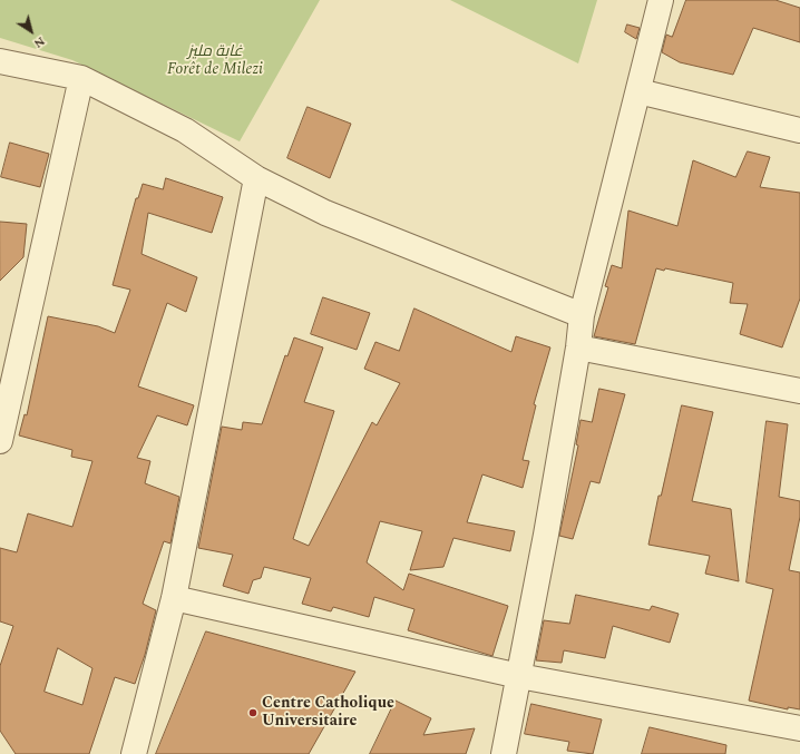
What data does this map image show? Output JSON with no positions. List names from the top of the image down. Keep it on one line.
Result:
{"parks":["غابة مليز Forêt de Milezi"],"places":["Centre Catholique Universitaire"],"north":"bottom right"}
